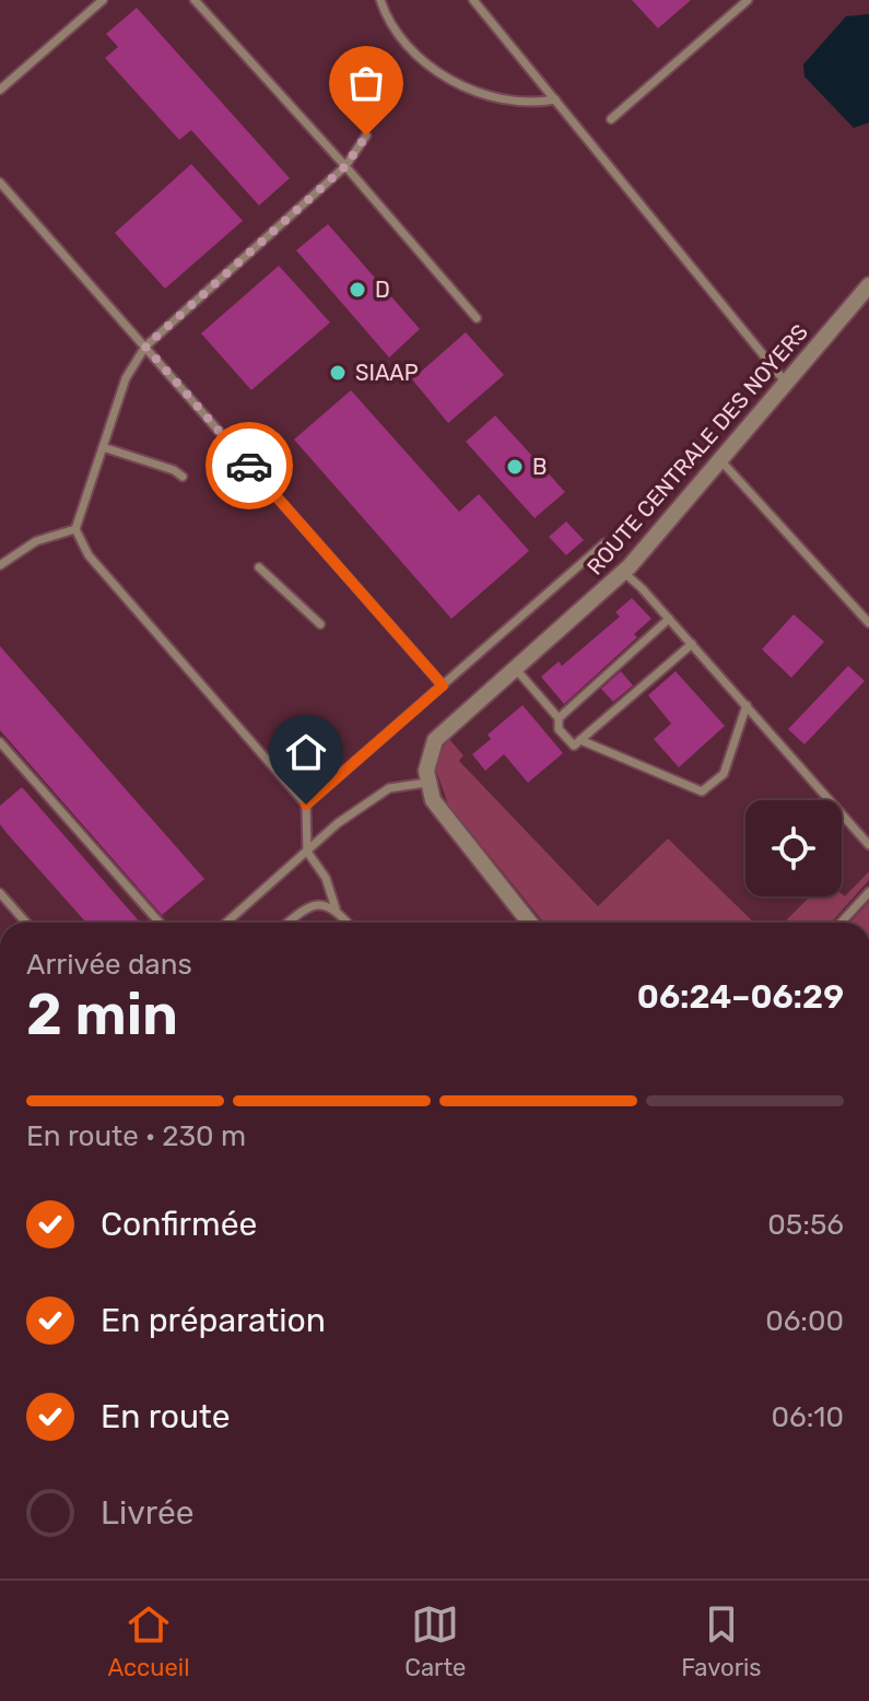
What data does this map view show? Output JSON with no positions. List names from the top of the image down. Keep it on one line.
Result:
{"streets":{"street":["ROUTE CENTRALE DES NOYERS"]},"places":["D","SIAAP","B"],"page":{"heading":["2 min","Arrivée dans","06:24–06:29"],"bar":"En route · 230 m","list":[["Confirmée","05:56"],["En préparation","06:00"],["En route","06:10"],"Livrée"],"tabs":["Accueil","Carte","Favoris"]}}
